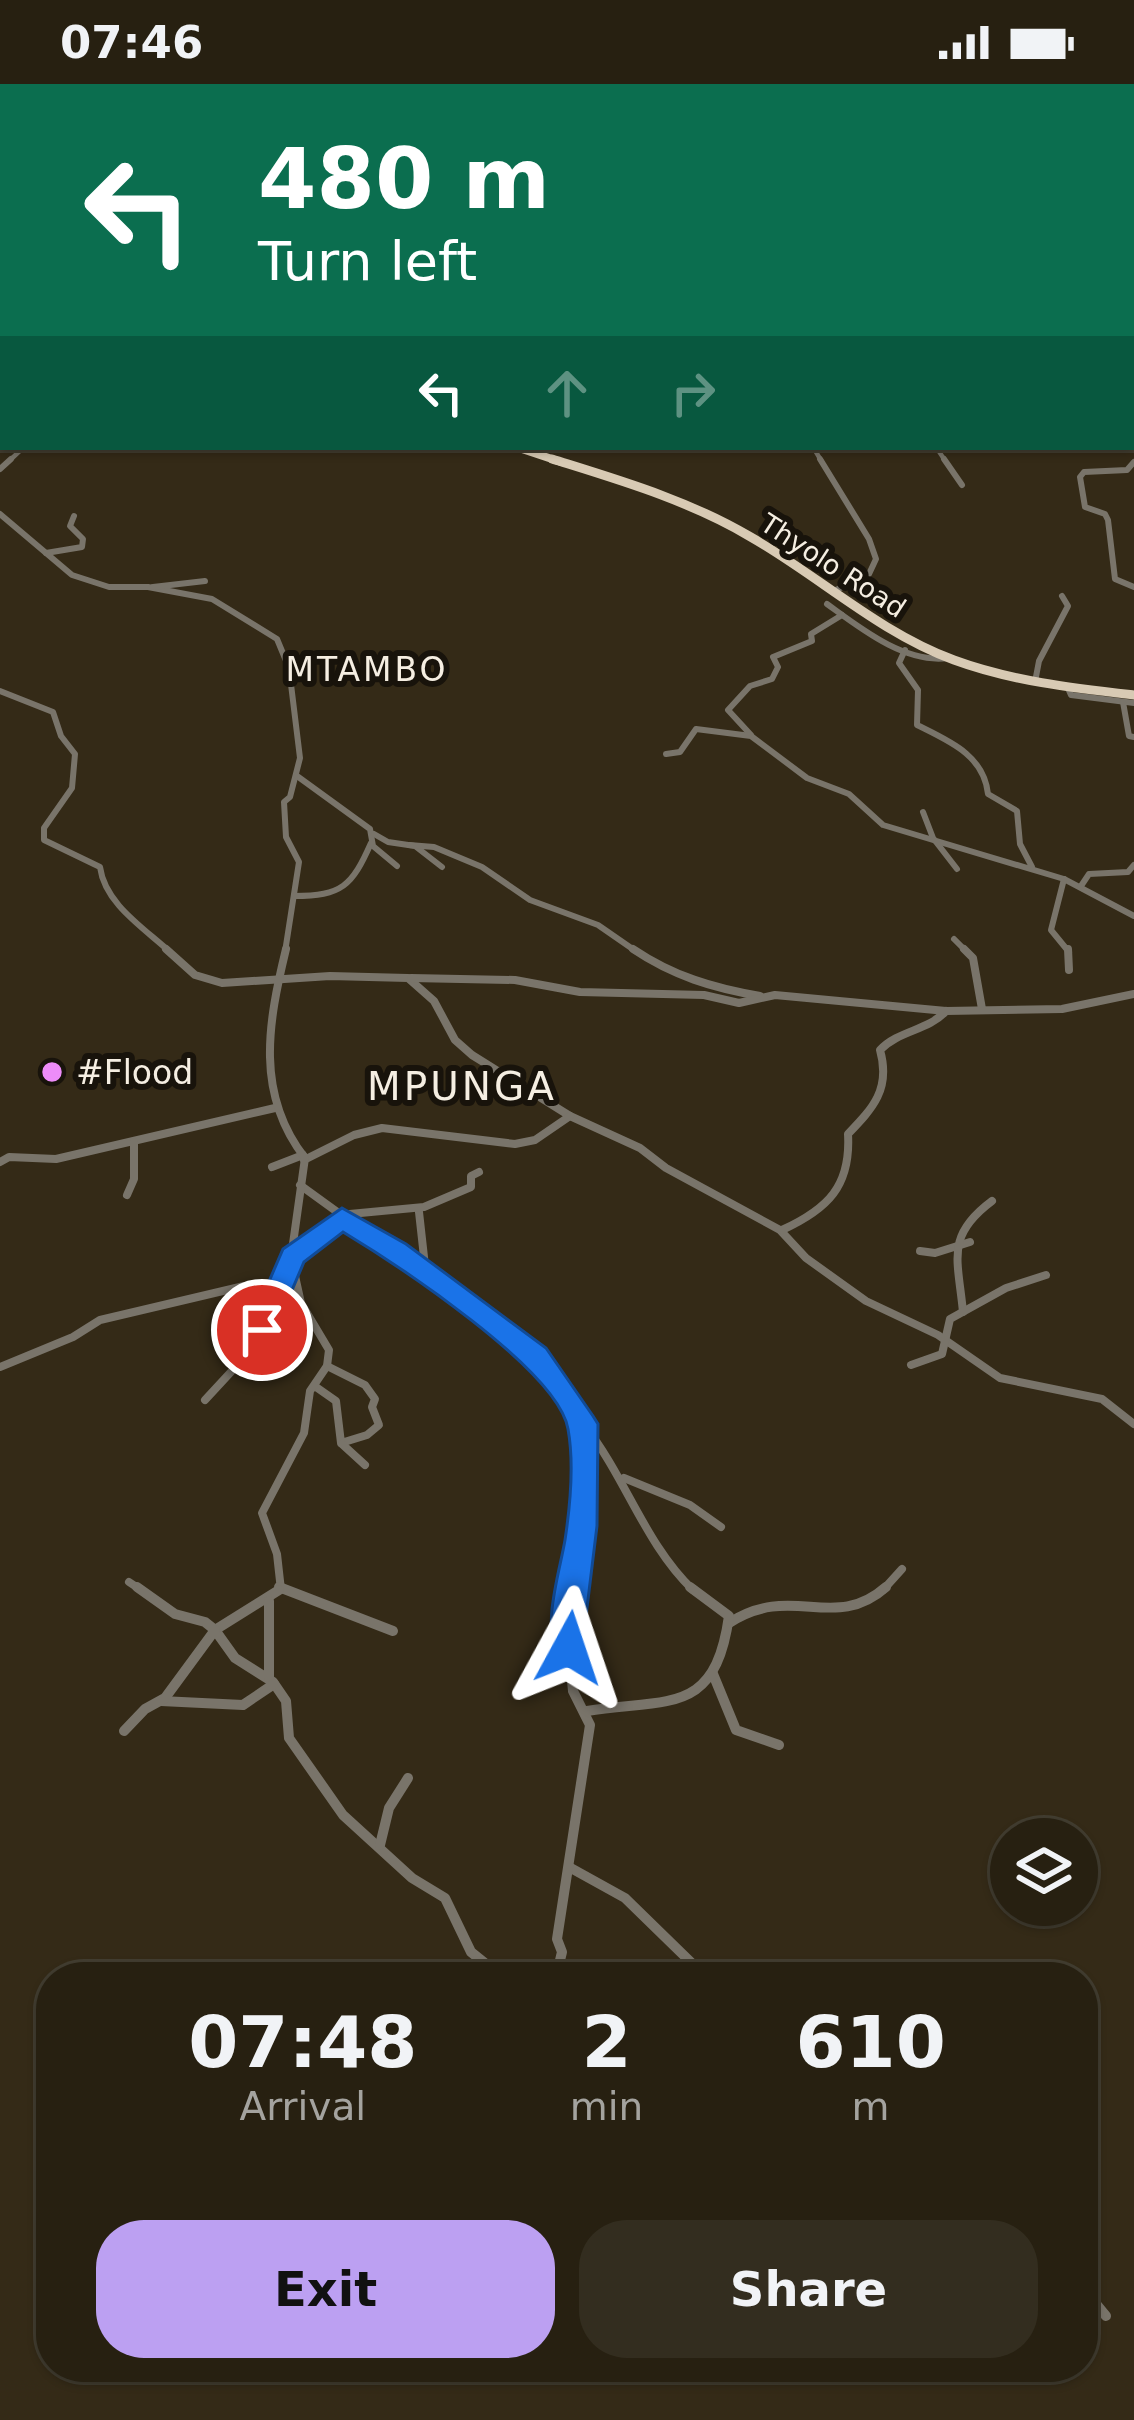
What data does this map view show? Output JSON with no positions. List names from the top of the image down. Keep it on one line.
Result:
{"streets":{"highway":["Thyolo Road"]},"districts":["MTAMBO","MPUNGA"],"places":["#Flood"],"page":{"status":"07:46","turn":["480 m","Turn left"],"eta":["07:48","Arrival","2","min","610","m"],"buttons":["Exit","Share"]}}
